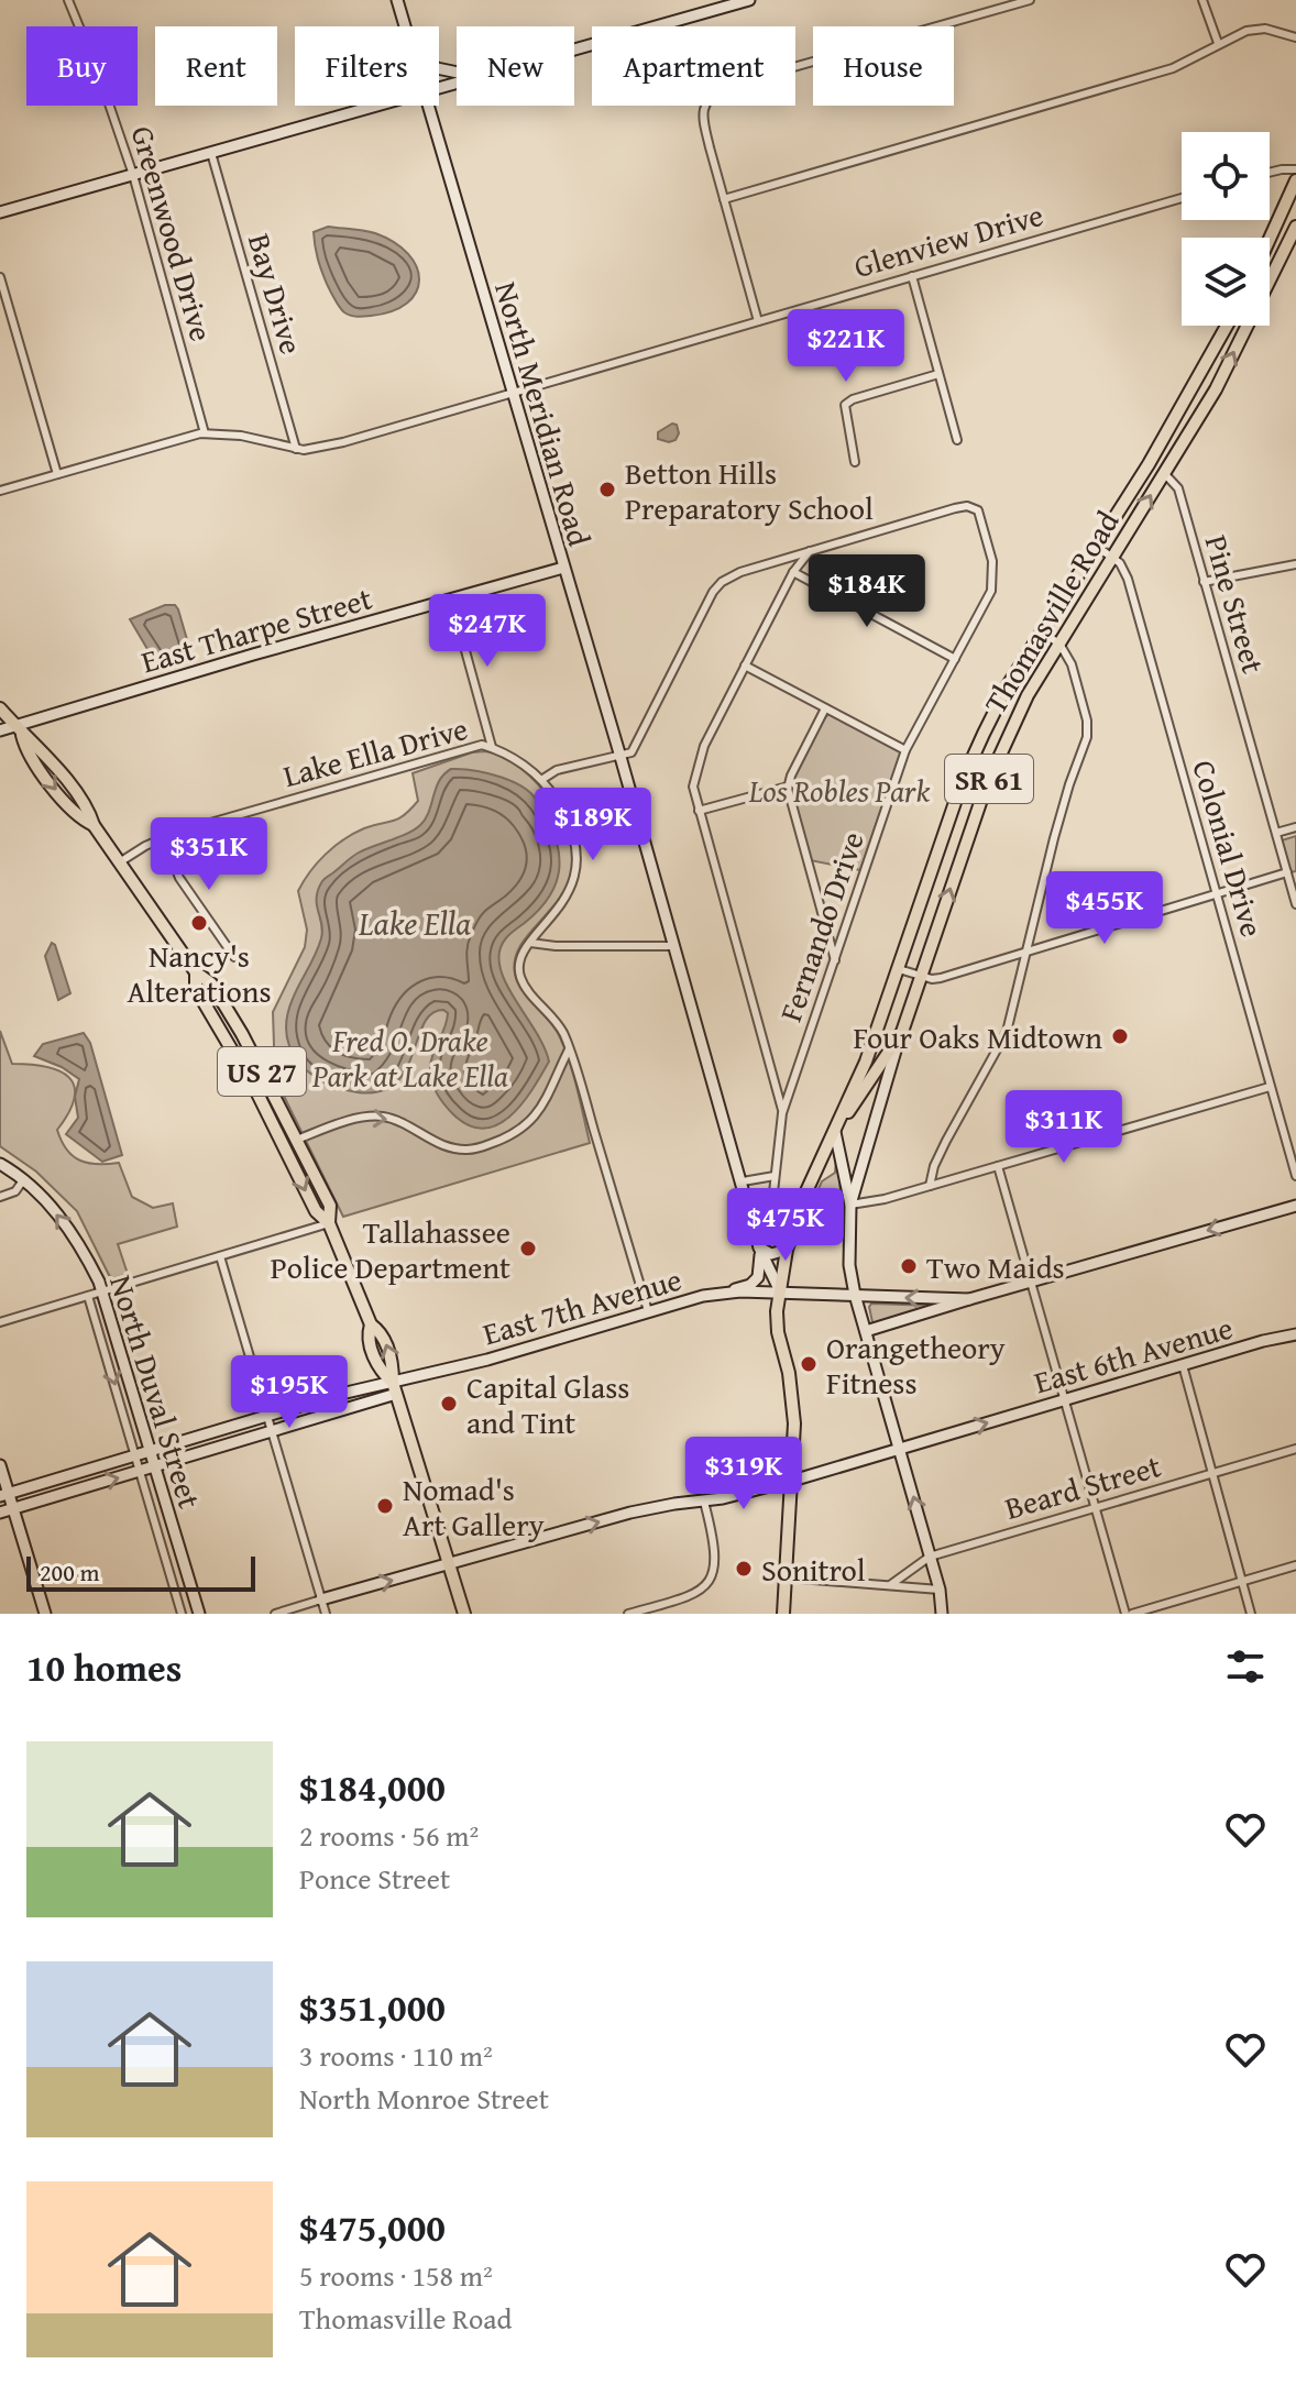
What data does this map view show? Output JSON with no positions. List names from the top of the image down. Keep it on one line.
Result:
{"streets":{"main road":["Thomasville Road","SR 61","US 27"],"street":["Greenwood Drive","Glenview Drive","Bay Drive","North Meridian Road","Pine Street","East Tharpe Street","Lake Ella Drive","Colonial Drive","Fernando Drive","East 7th Avenue","East 6th Avenue","North Duval Street","Beard Street"]},"crossings":[["Greenwood Drive","Glenview Drive"],["Glenview Drive","Bay Drive"],["Glenview Drive","North Meridian Road"],["North Meridian Road","Thomasville Road"],["North Meridian Road","East Tharpe Street"],["North Meridian Road","Fernando Drive"],["North Meridian Road","East 7th Avenue"],["Pine Street","Thomasville Road"],["Thomasville Road","Colonial Drive"],["Thomasville Road","East 7th Avenue"],["Thomasville Road","East 6th Avenue"],["East Tharpe Street","US 27"],["Lake Ella Drive","US 27"],["Lake Ella Drive","East 7th Avenue"],["US 27","East 7th Avenue"],["US 27","East 6th Avenue"],["East 7th Avenue","North Duval Street"]],"one_way":["East 6th Avenue"],"water":["Lake Ella"],"parks":["Los Robles Park","Fred O. Drake Park at Lake Ella"],"places":["Betton Hills Preparatory School","Nancy's Alterations","Four Oaks Midtown","Tallahassee Police Department","Two Maids","Orangetheory Fitness","Capital Glass and Tint","Nomad's Art Gallery","Sonitrol"],"scale_bar":"200 m","page":{"chip":["Buy","Rent","Filters","New","Apartment","House"],"price":["$221K","$184K","$247K","$189K","$351K","$455K","$311K","$475K","$195K","$319K"],"scale":"200 m","heading":"10 homes","list":[{"name":"$184,000","note":"2 rooms · 56 m² · Ponce Street"},{"name":"$351,000","note":"3 rooms · 110 m² · North Monroe Street"},{"name":"$475,000","note":"5 rooms · 158 m² · Thomasville Road"}]}}
